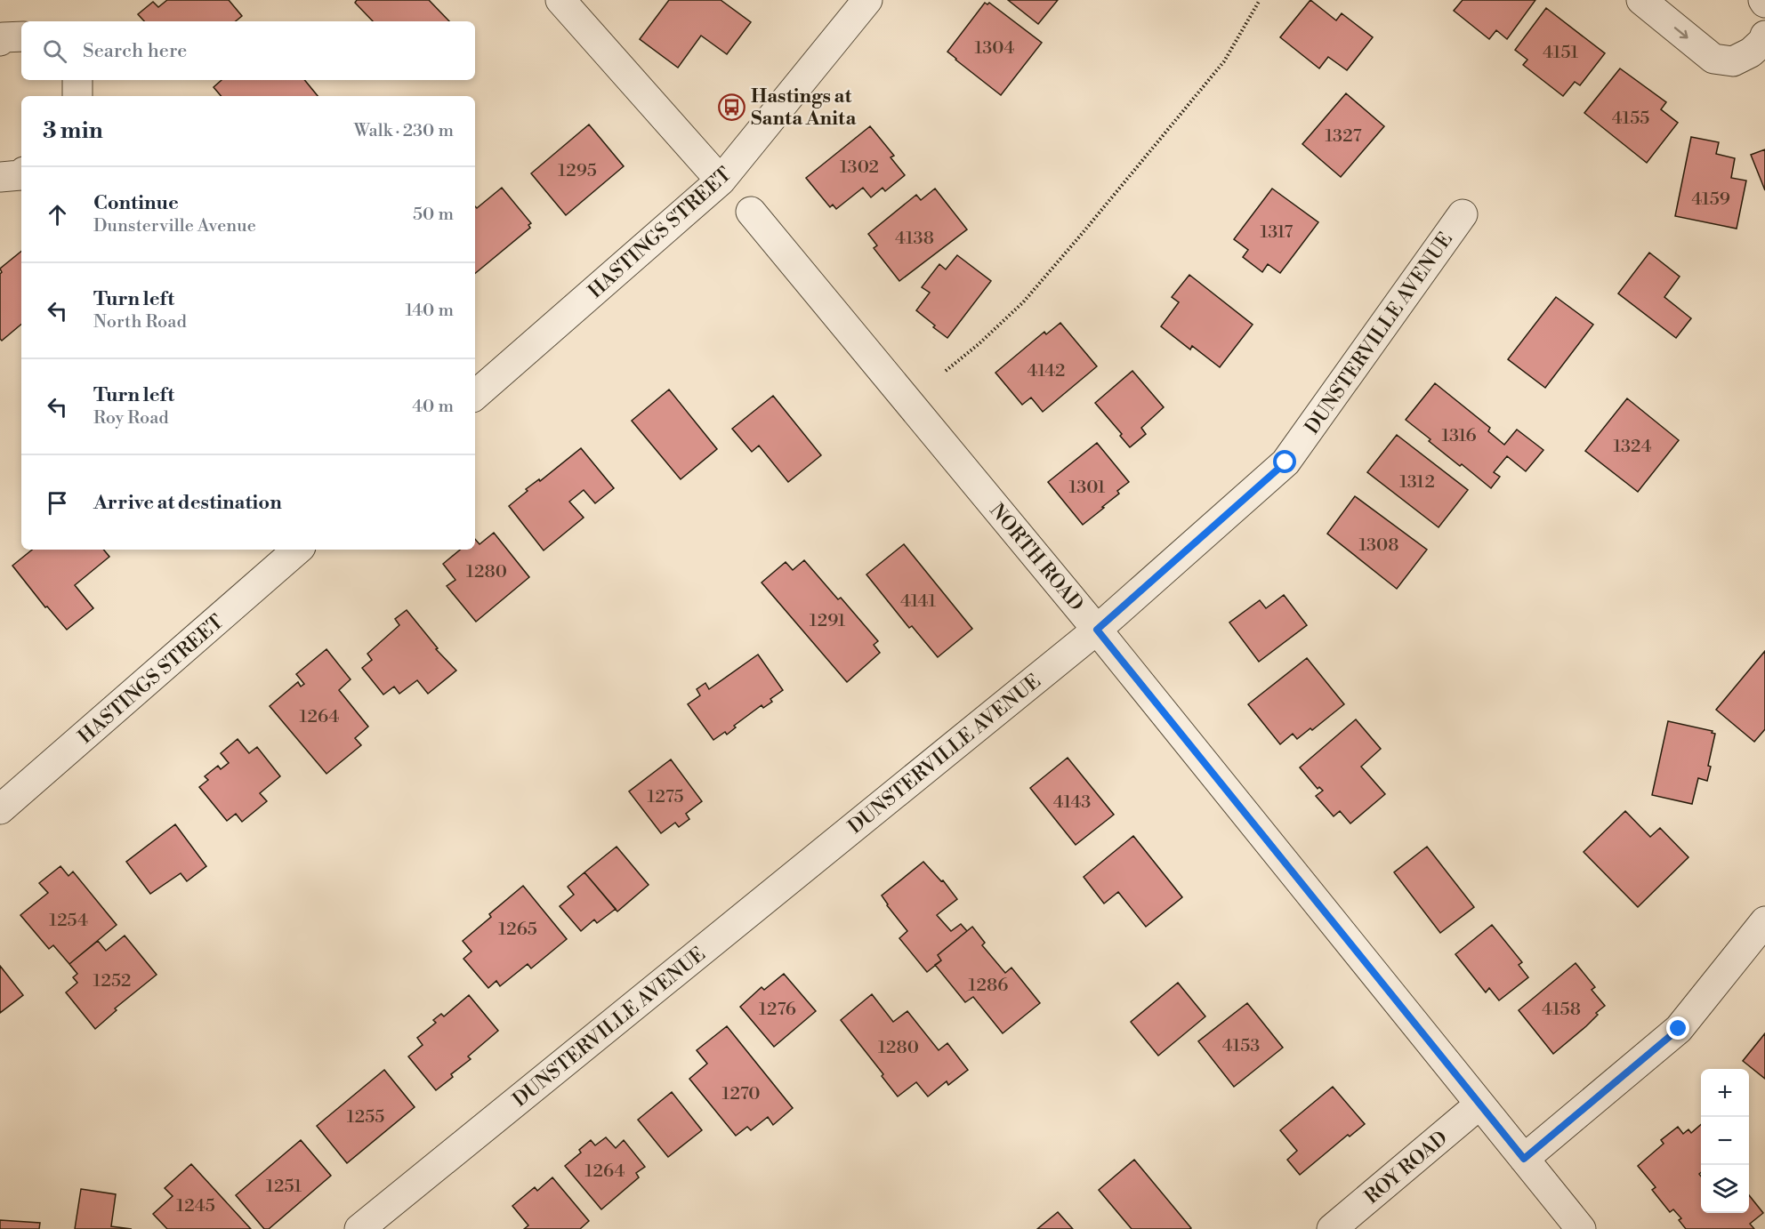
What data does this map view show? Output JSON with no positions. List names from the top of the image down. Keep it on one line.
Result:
{"streets":{"street":["HASTINGS STREET","DUNSTERVILLE AVENUE","NORTH ROAD","ROY ROAD"]},"crossings":[["DUNSTERVILLE AVENUE","NORTH ROAD"],["NORTH ROAD","ROY ROAD"]],"places":{"bus stop":["Hastings at Santa Anita"]},"house_numbers":["1304","4151","4155","1327","1302","1295","4159","1317","4138","4142","1316","1324","1312","1301","1308","1280","4141","1291","1264","1275","4143","1254","1265","1252","1286","1276","4158","4153","1280","1270","1255","1264","1251","1245"],"page":{"search":"Search here","heading":["3 min","Walk · 230 m"],"list":[["Continue","Dunsterville Avenue","50 m"],["Turn left","North Road","140 m"],["Turn left","Roy Road","40 m"],"Arrive at destination"],"map_buttons":["+","−"]}}
